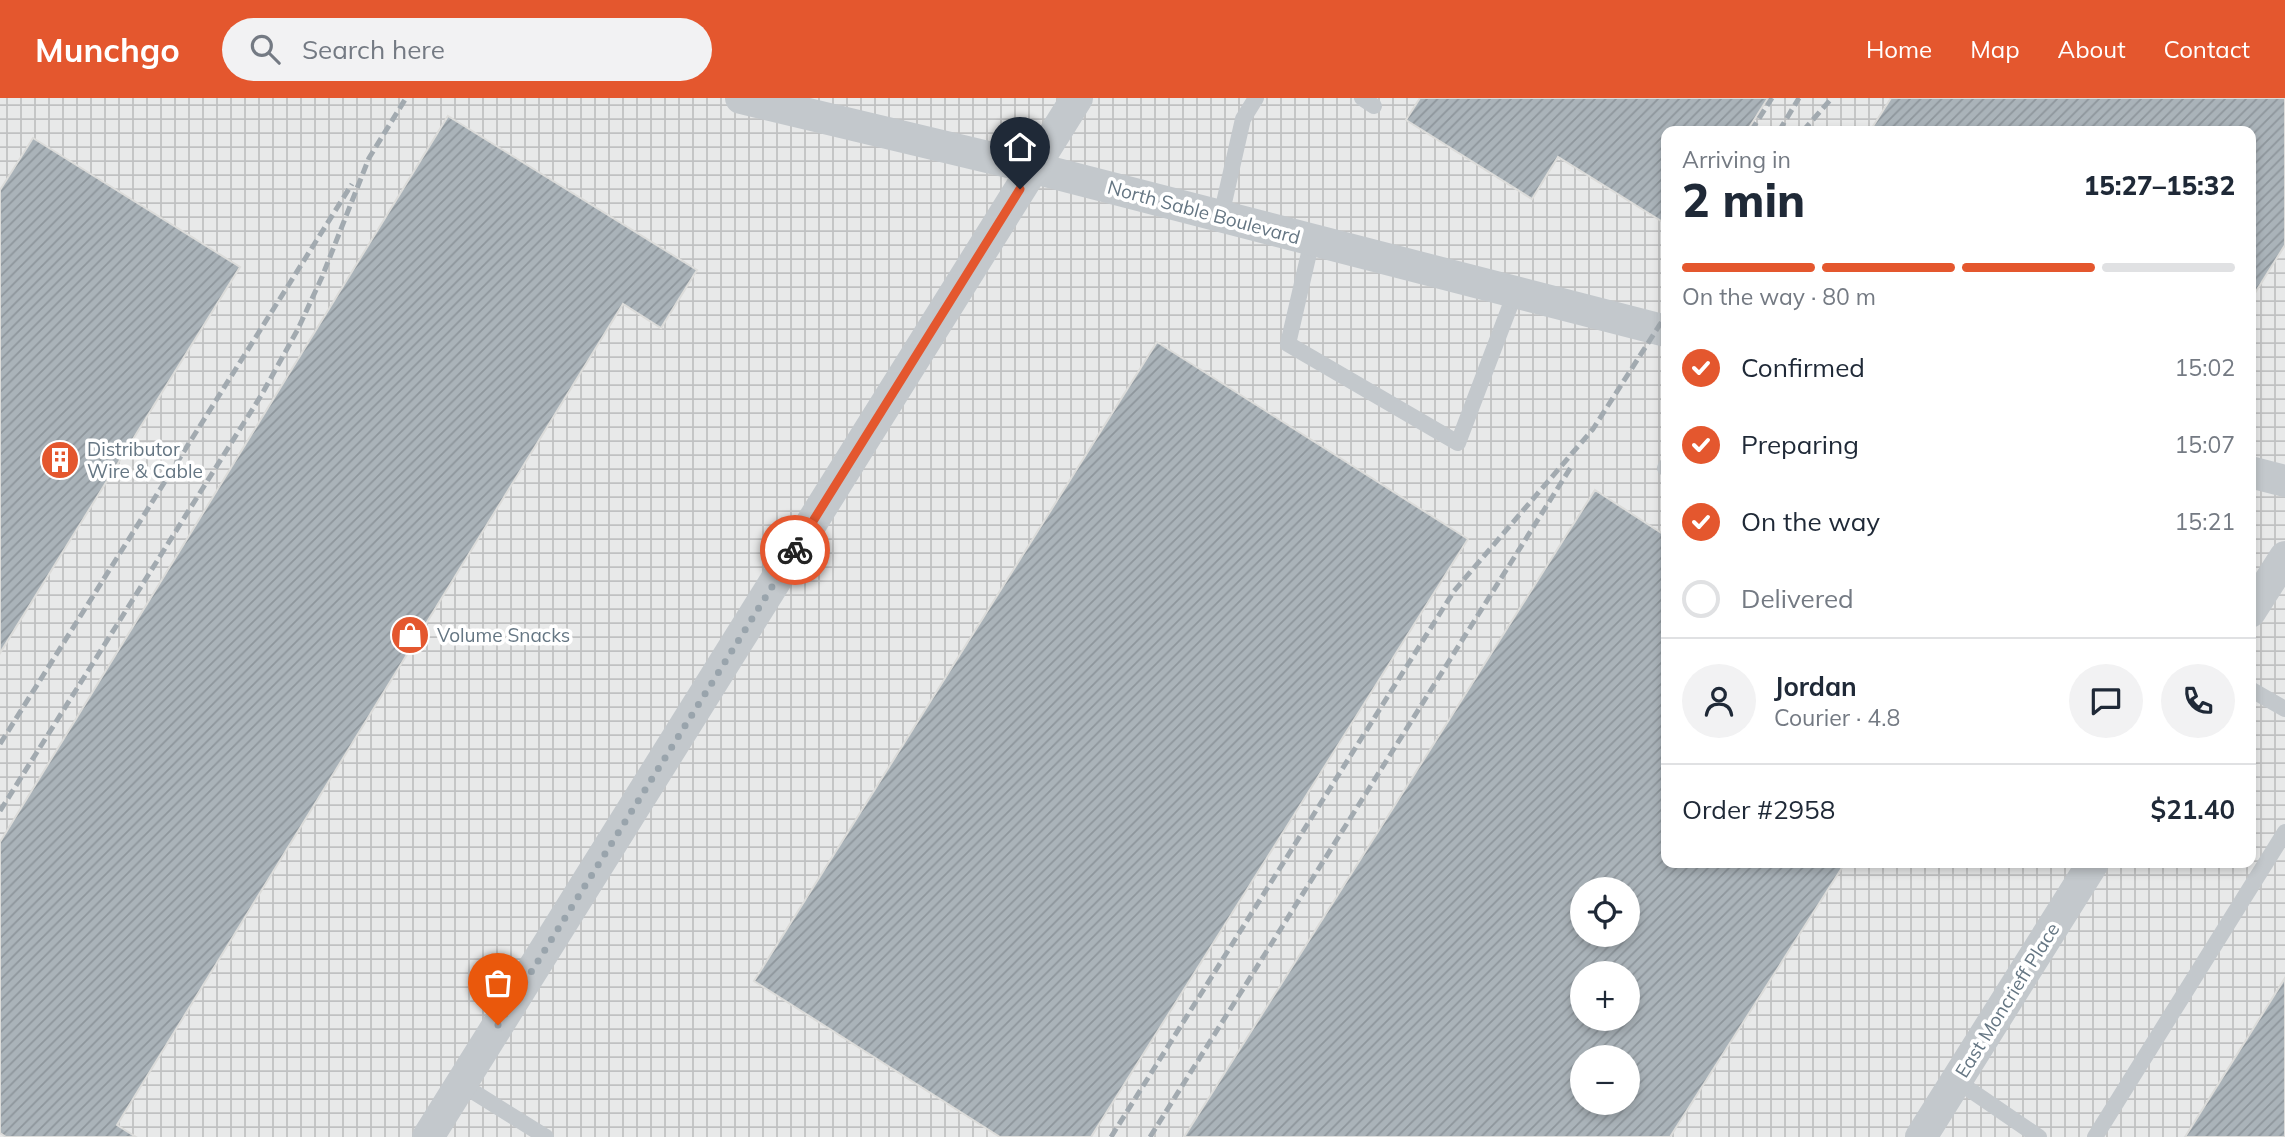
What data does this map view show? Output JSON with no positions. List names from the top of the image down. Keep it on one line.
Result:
{"streets":{"street":["North Sable Boulevard","East Moncrieff Place"]},"places":{"building":["Distributor Wire & Cable"],"shop":["Volume Snacks"]},"page":{"header":"Munchgo","search":"Search here","nav":["Home","Map","About","Contact"],"heading":["2 min","Arriving in","15:27–15:32"],"panel":["Jordan","Courier · 4.8","Order #2958","$21.40"],"bar":"On the way · 80 m","list":[["Confirmed","15:02"],["Preparing","15:07"],["On the way","15:21"],"Delivered"],"map_buttons":["+","−"]}}
